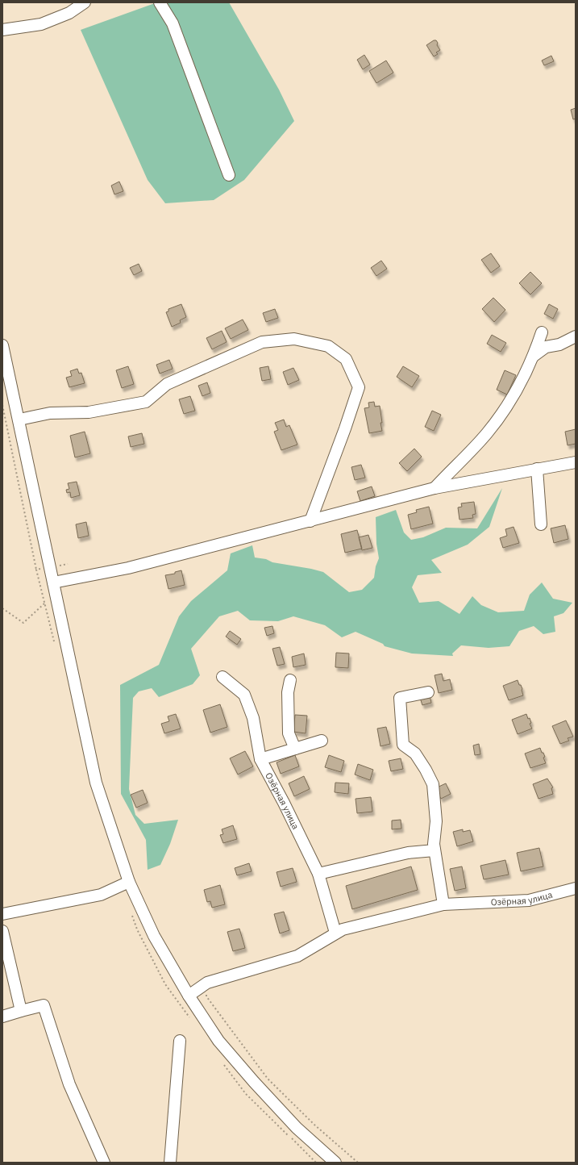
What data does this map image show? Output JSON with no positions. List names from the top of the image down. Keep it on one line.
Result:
{"streets":{"street":["Озёрная улица"]}}
